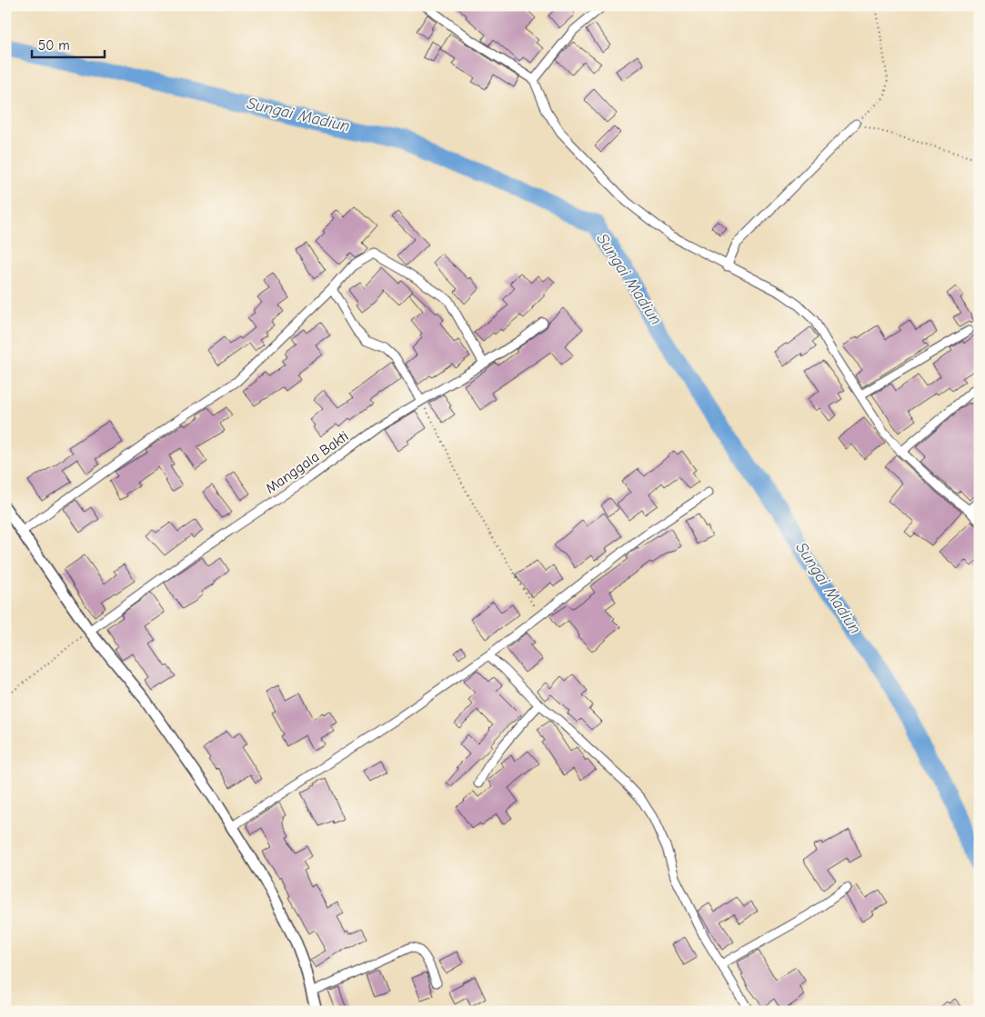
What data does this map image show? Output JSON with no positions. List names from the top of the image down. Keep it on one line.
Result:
{"streets":{"street":["Manggala Bakti"]},"water":["Sungai Madiun"],"scale_bar":"50 m"}
